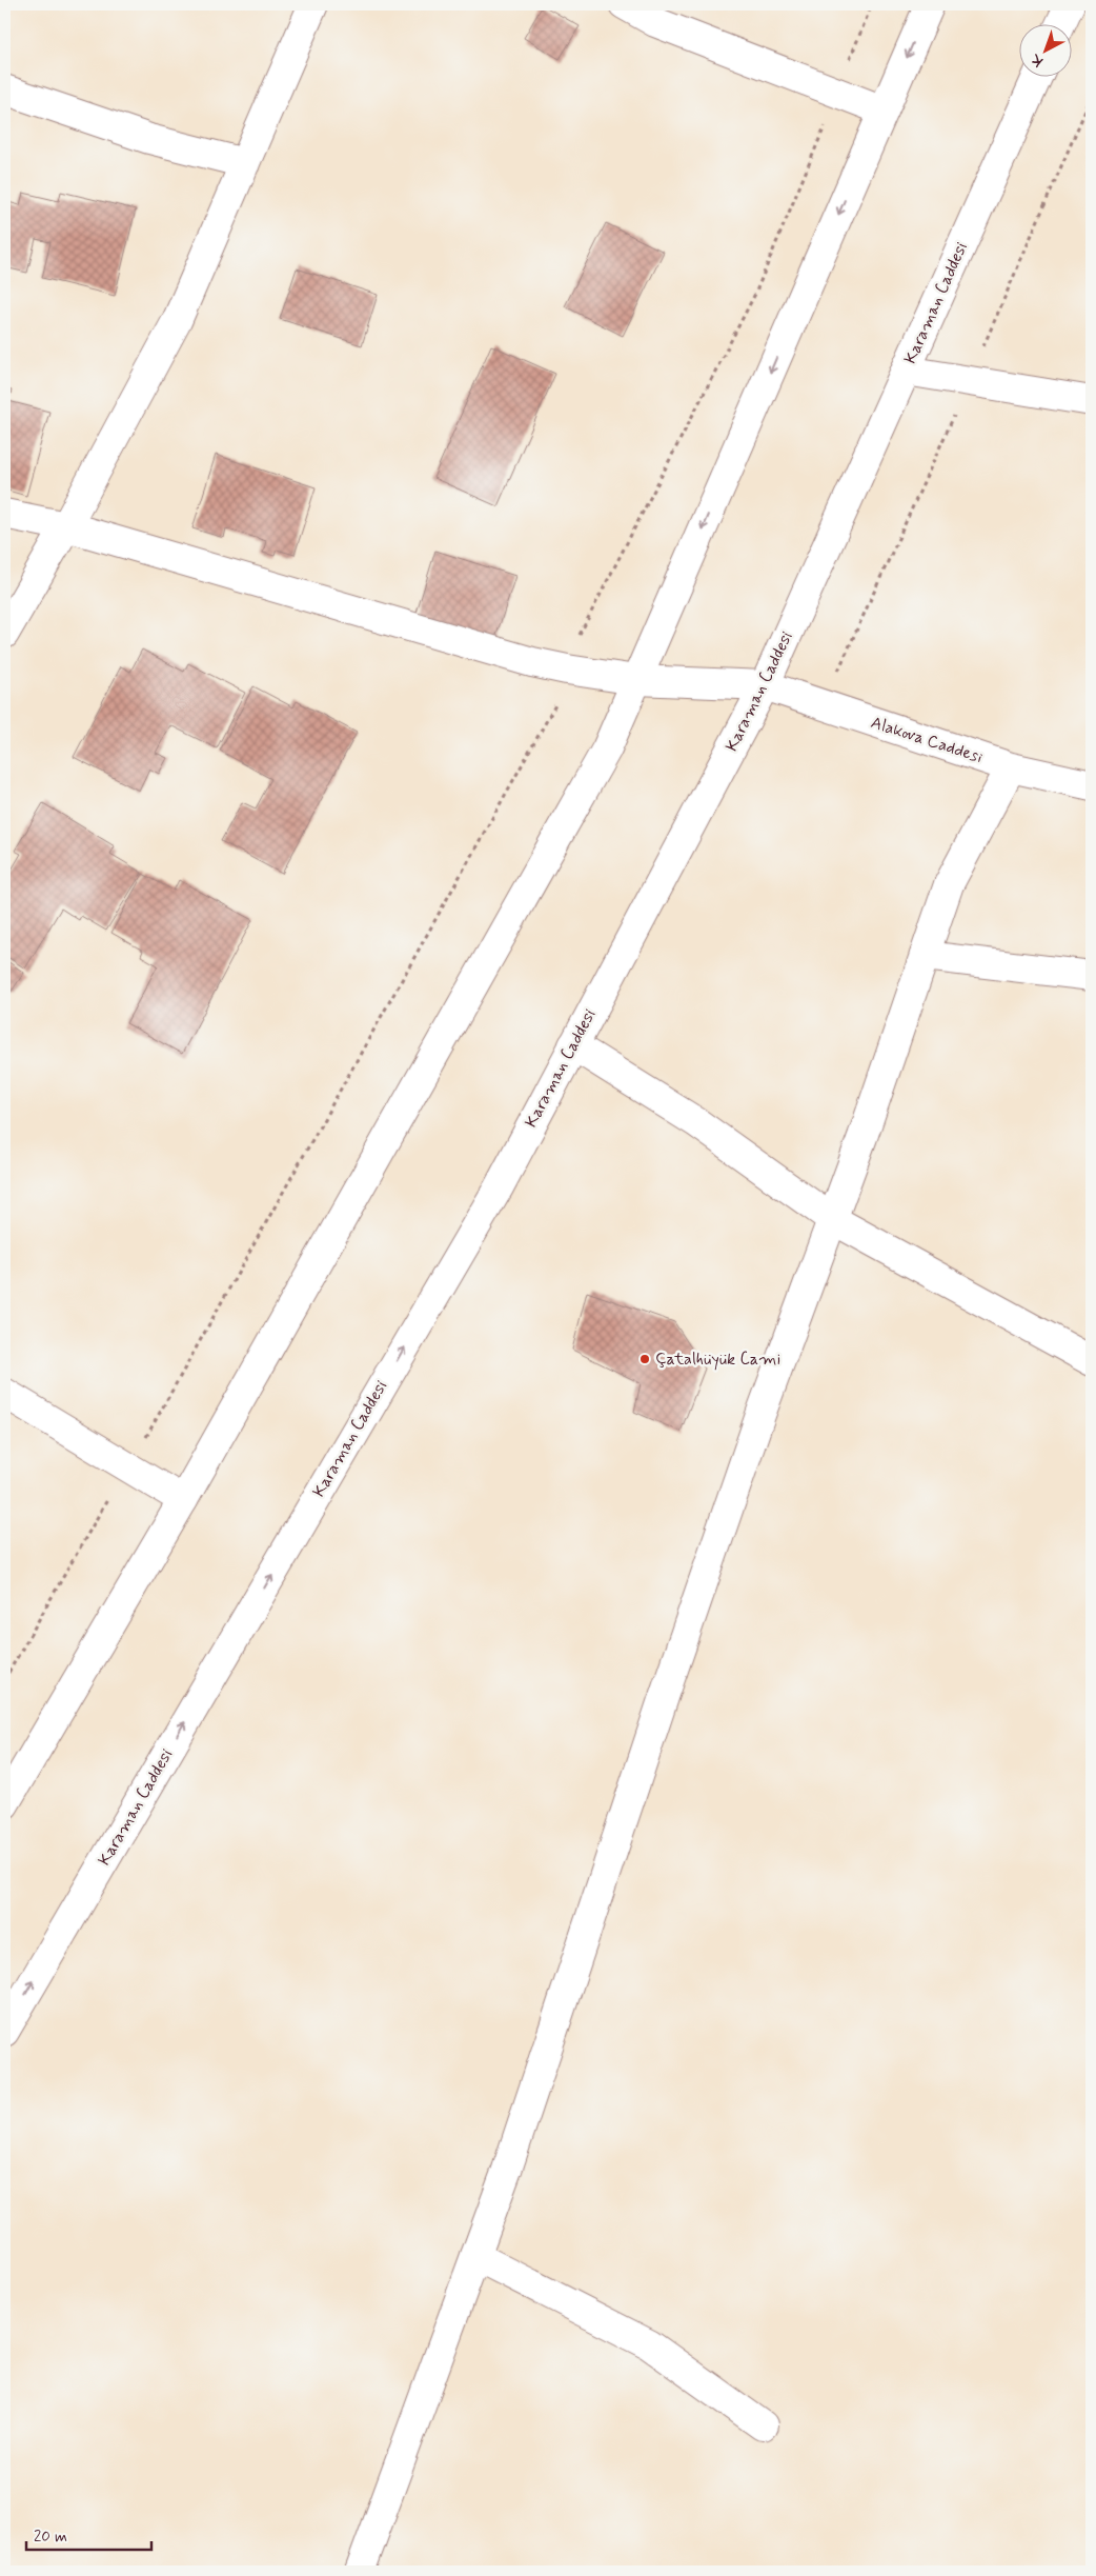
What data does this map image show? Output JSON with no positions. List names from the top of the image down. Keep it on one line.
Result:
{"streets":{"main road":["Karaman Caddesi","Alakova Caddesi"]},"crossings":[["Karaman Caddesi","Alakova Caddesi"]],"places":["Çatalhüyük Cami"],"scale_bar":"20 m","north":"bottom left"}
